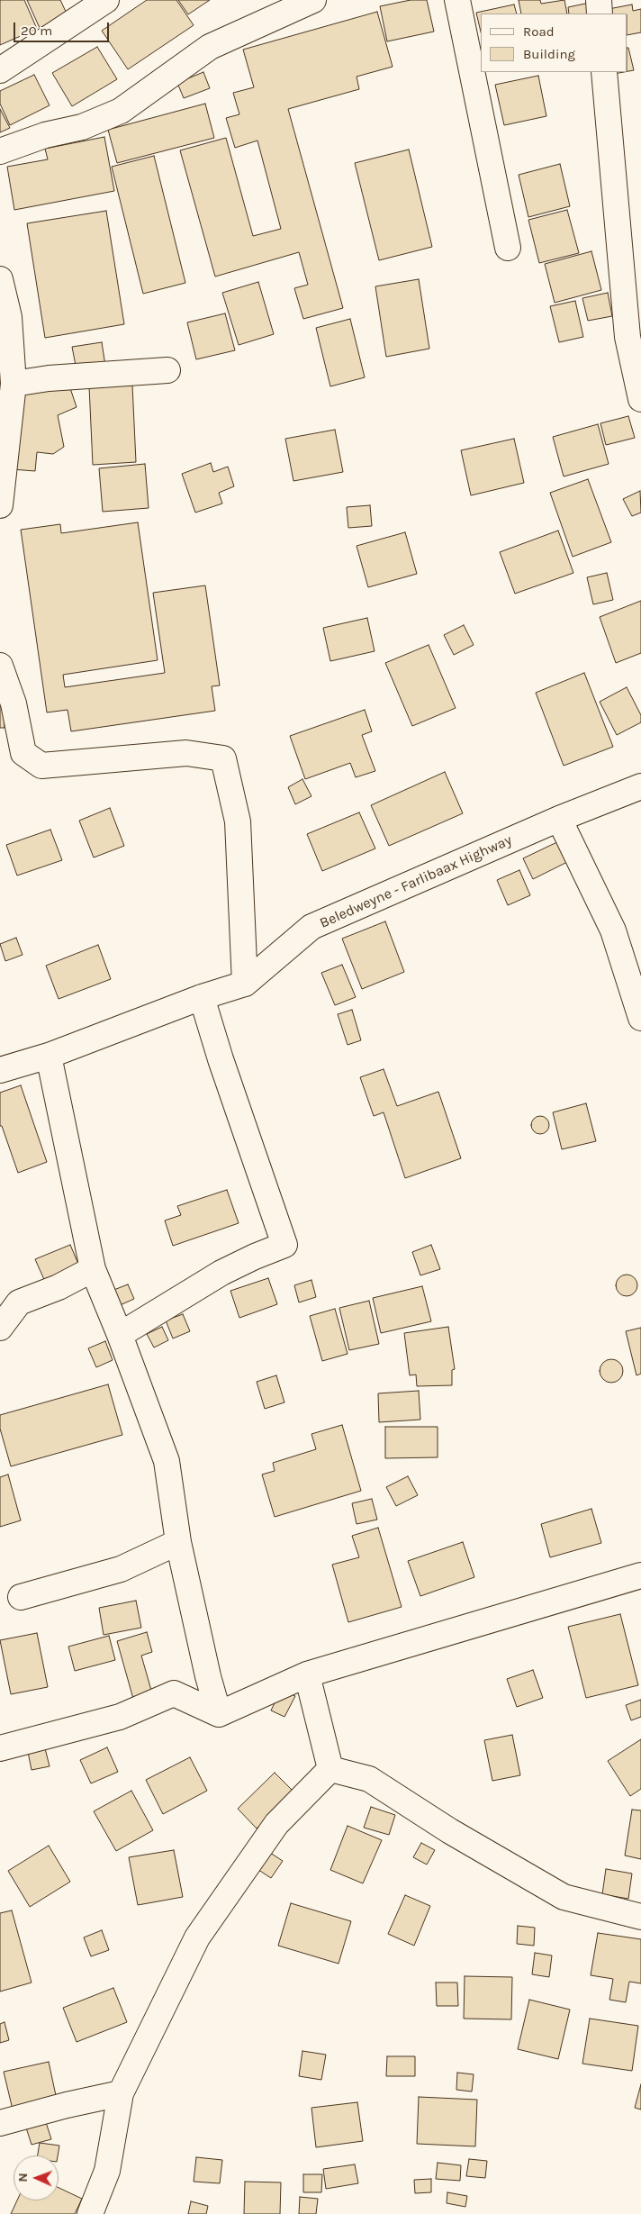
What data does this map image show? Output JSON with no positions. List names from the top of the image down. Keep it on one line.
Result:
{"streets":{"street":["Beledweyne - Farlibaax Highway"]},"legend":["Road","Building"],"scale_bar":"20 m","north":"left"}
